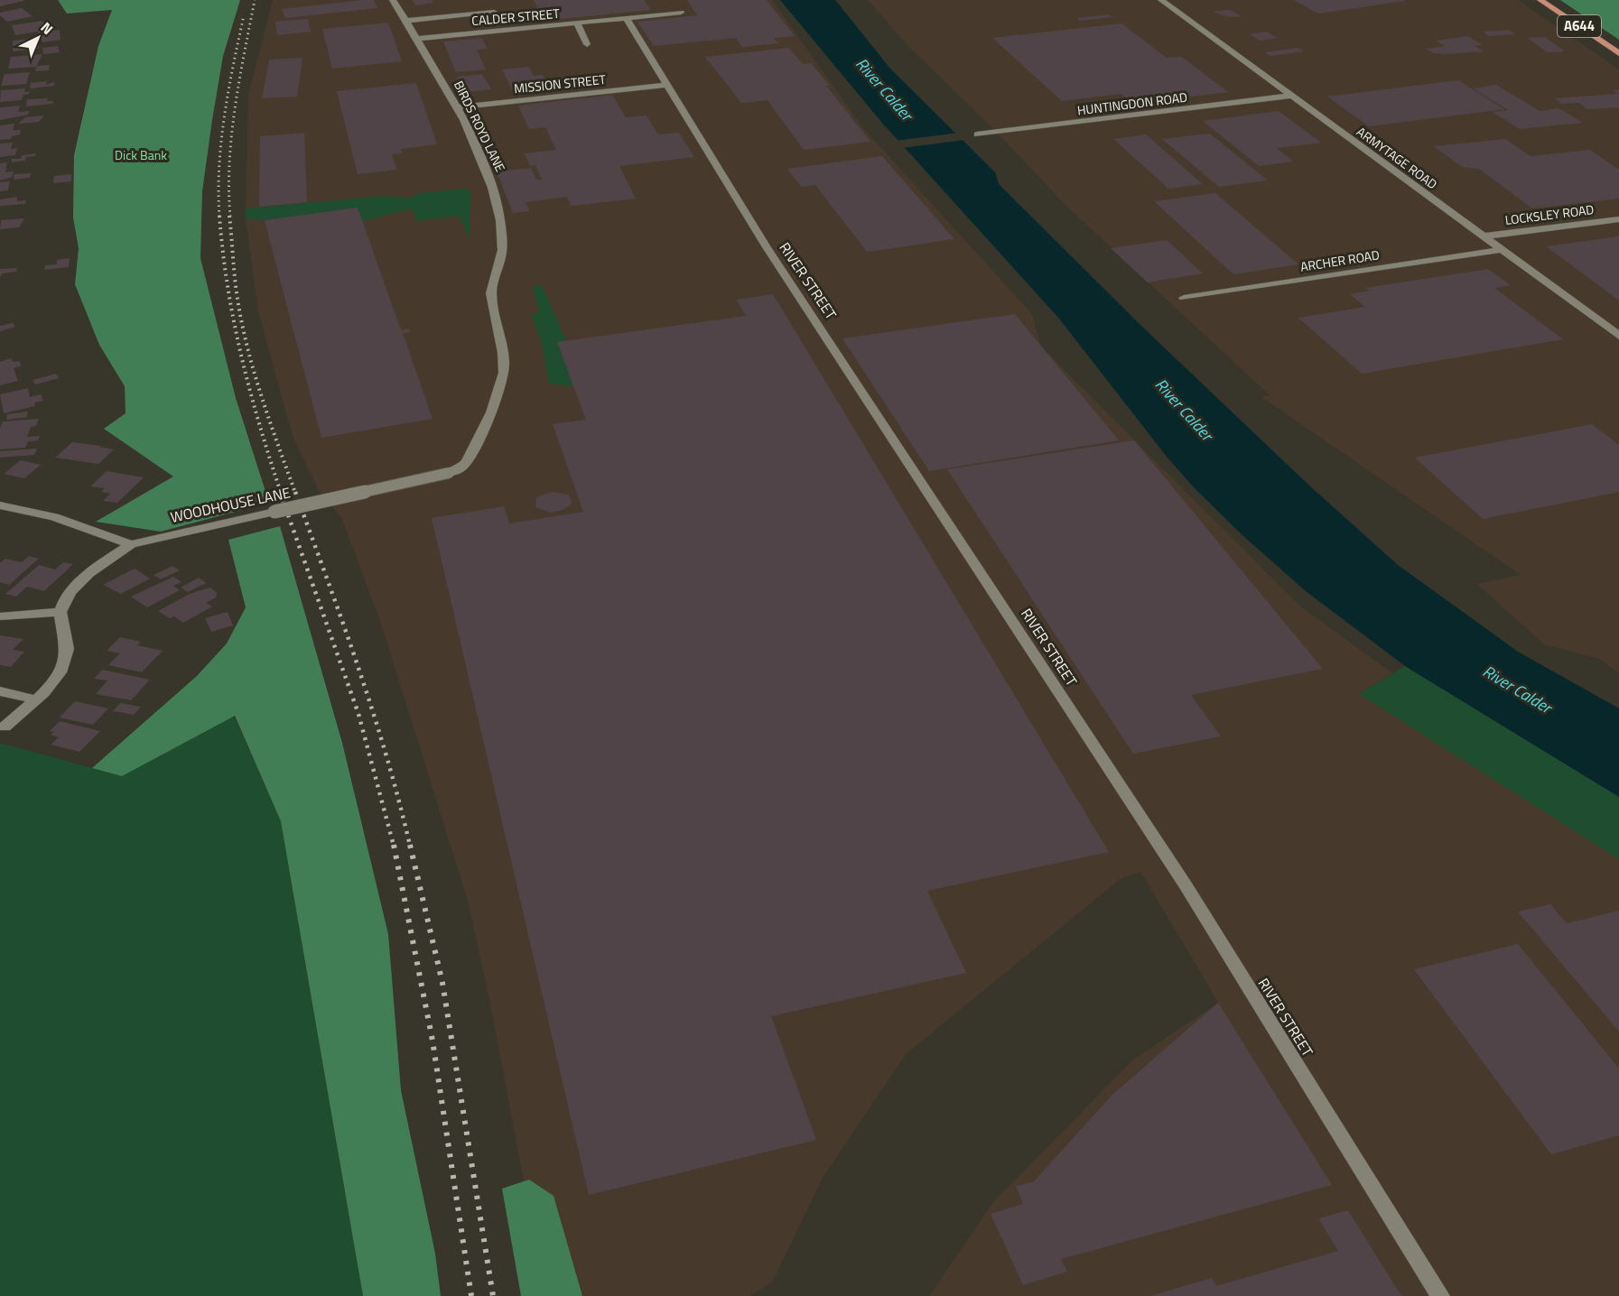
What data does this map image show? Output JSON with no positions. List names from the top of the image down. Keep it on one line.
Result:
{"streets":{"main road":["A644"],"street":["CALDER STREET","MISSION STREET","HUNTINGDON ROAD","BIRDS ROYD LANE","ARMYTAGE ROAD","LOCKSLEY ROAD","ARCHER ROAD","RIVER STREET","WOODHOUSE LANE"]},"crossings":[["CALDER STREET","BIRDS ROYD LANE"],["CALDER STREET","RIVER STREET"],["MISSION STREET","BIRDS ROYD LANE"],["MISSION STREET","RIVER STREET"],["HUNTINGDON ROAD","ARMYTAGE ROAD"],["BIRDS ROYD LANE","WOODHOUSE LANE"],["ARMYTAGE ROAD","LOCKSLEY ROAD"],["ARMYTAGE ROAD","ARCHER ROAD"]],"water":["River Calder"],"parks":["Dick Bank"],"north":"top right"}
